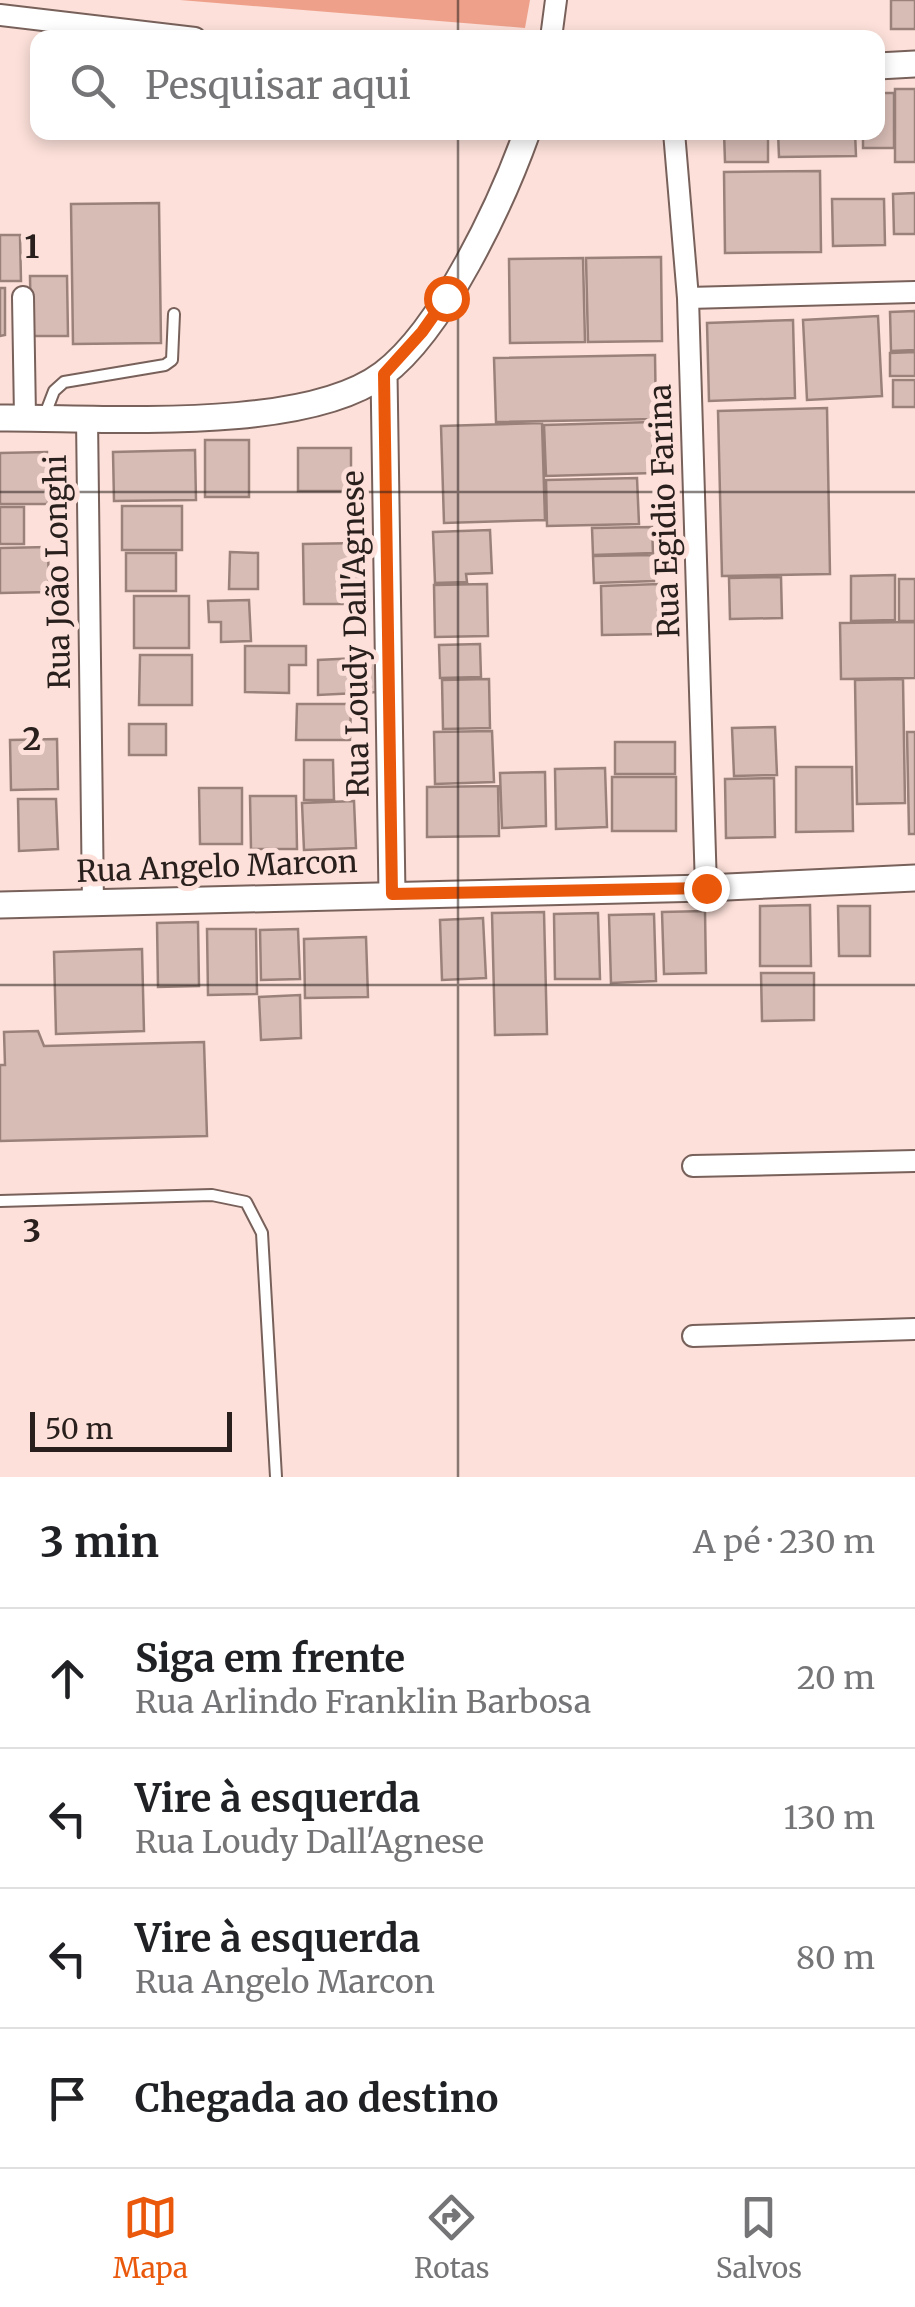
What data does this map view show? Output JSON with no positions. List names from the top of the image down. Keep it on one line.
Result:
{"streets":{"street":["Rua Egidio Farina","Rua João Longhi","Rua Loudy Dall'Agnese","Rua Angelo Marcon"]},"crossings":[["Rua Egidio Farina","Rua Angelo Marcon"],["Rua João Longhi","Rua Angelo Marcon"],["Rua Loudy Dall'Agnese","Rua Angelo Marcon"]],"scale_bar":"50 m","page":{"search":"Pesquisar aqui","scale":"50 m","heading":["3 min","A pé · 230 m"],"list":[["Siga em frente","Rua Arlindo Franklin Barbosa","20 m"],["Vire à esquerda","Rua Loudy Dall'Agnese","130 m"],["Vire à esquerda","Rua Angelo Marcon","80 m"],"Chegada ao destino"],"nav":["Mapa","Rotas","Salvos"]},"grid":{"rows":["1","2","3"]}}
